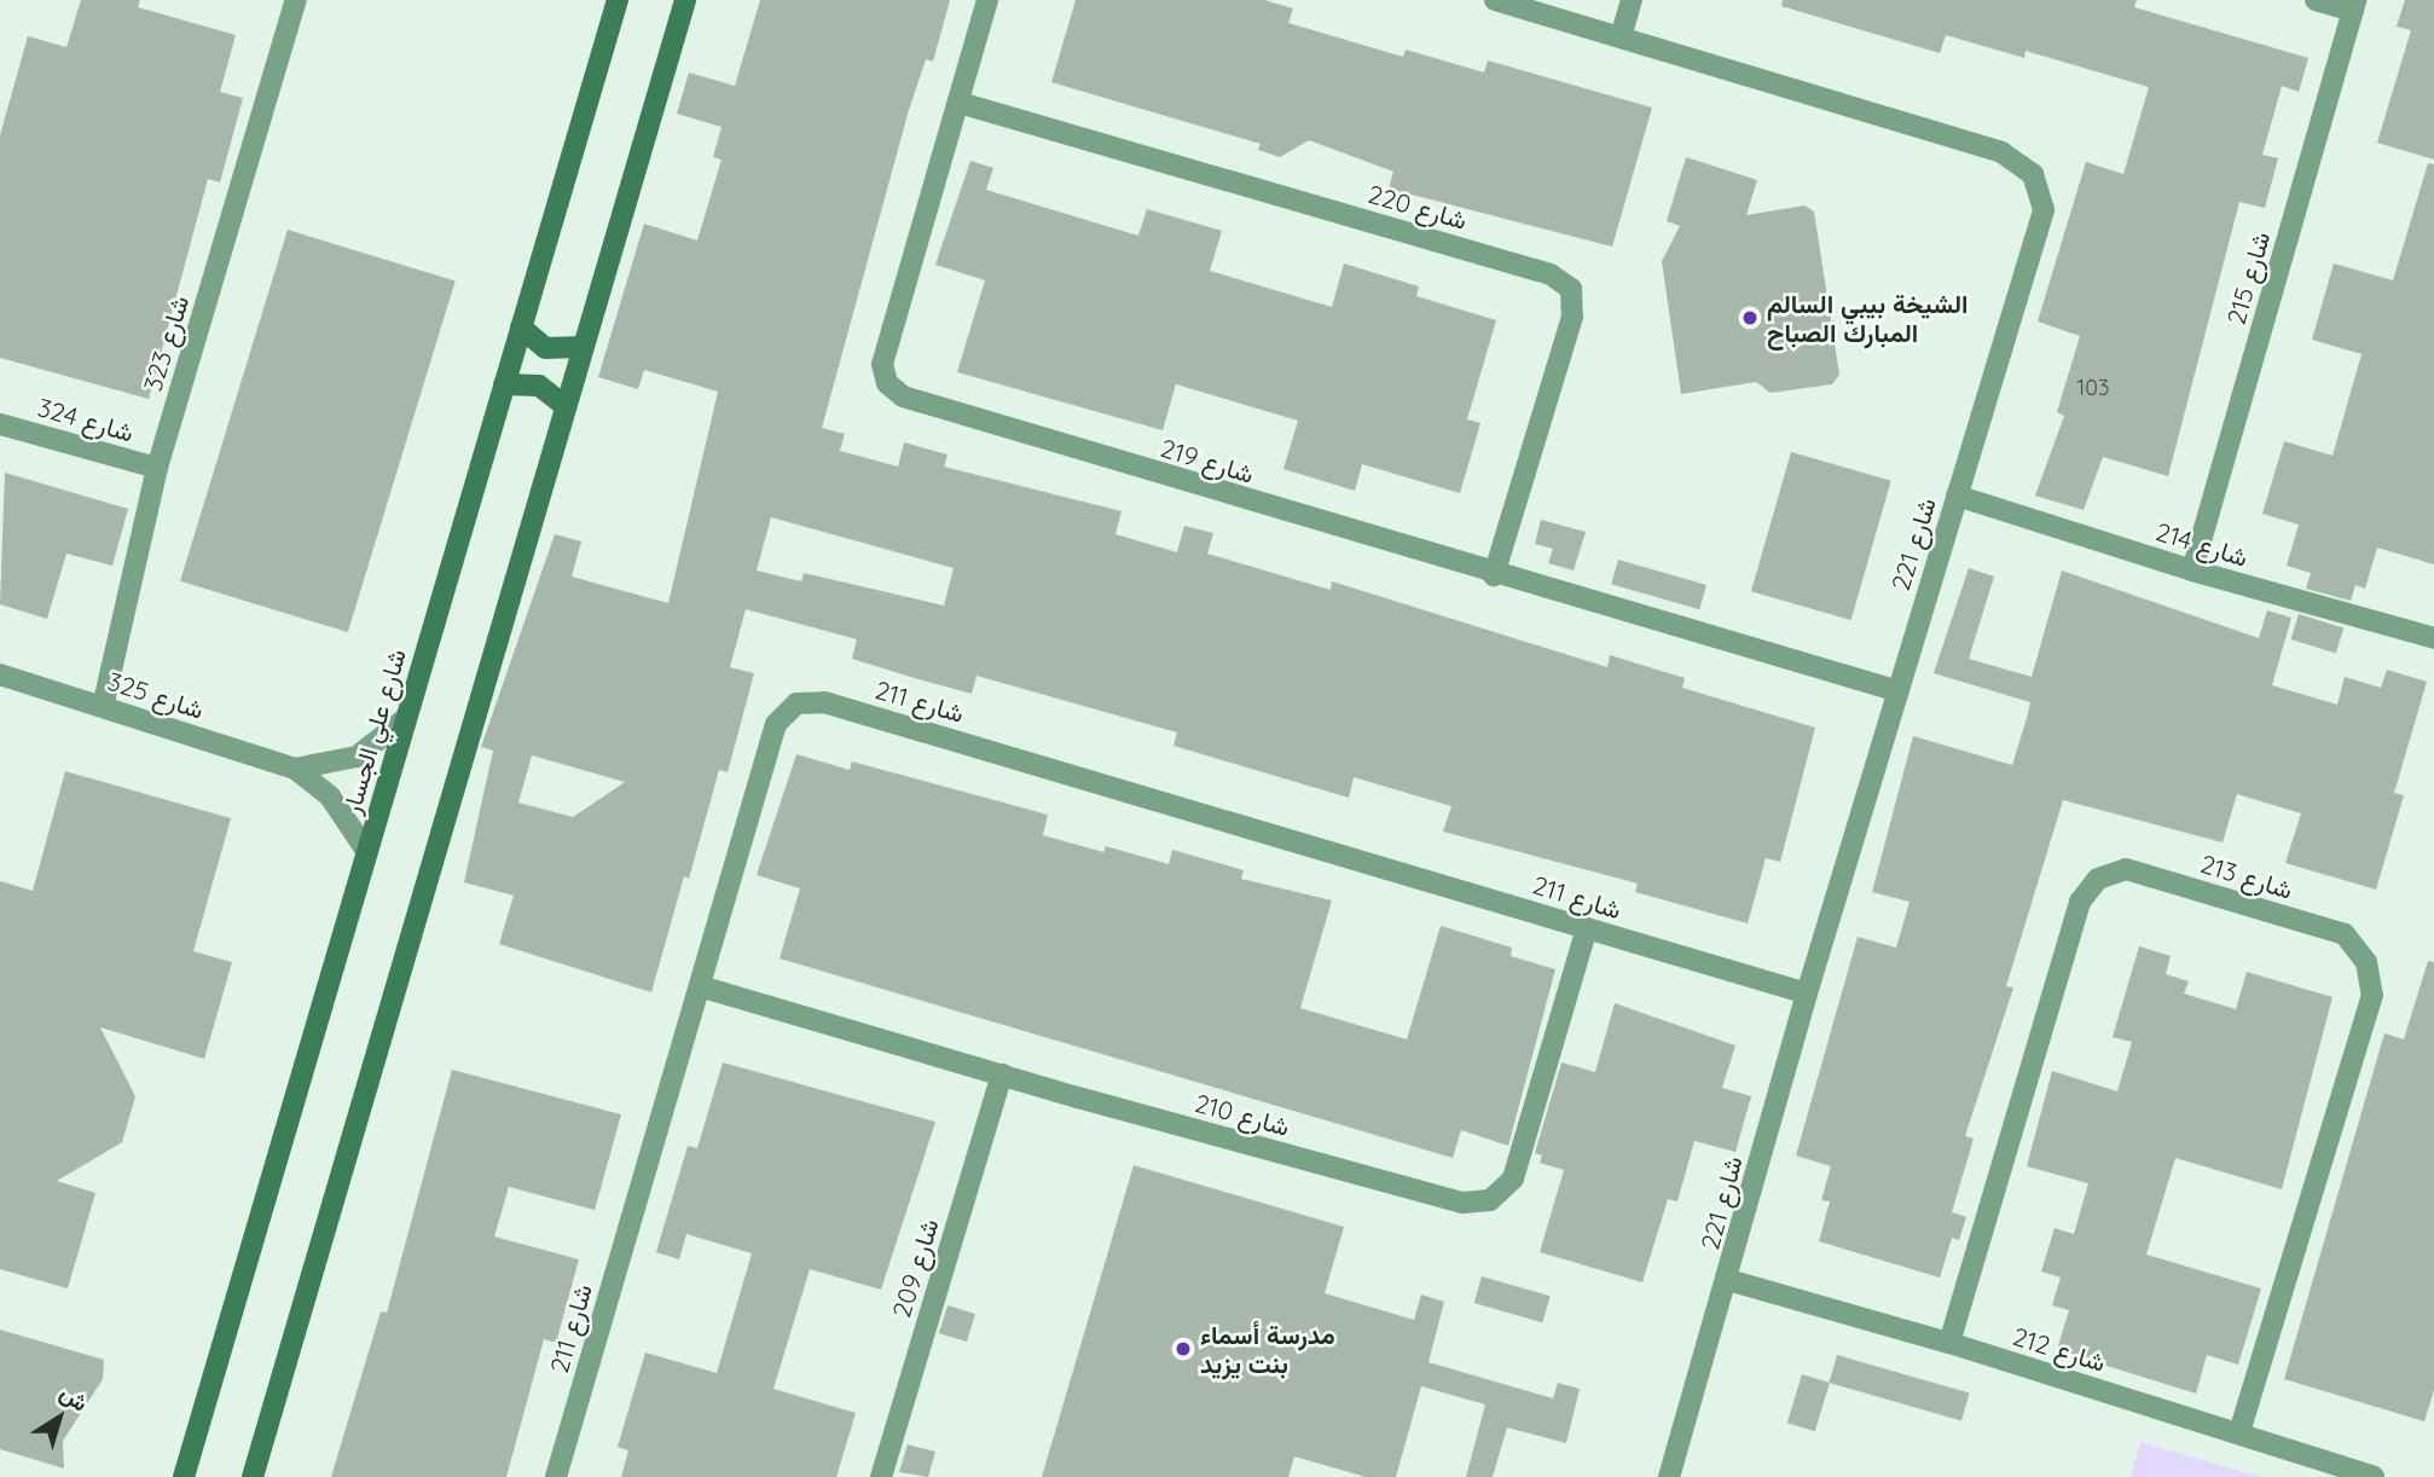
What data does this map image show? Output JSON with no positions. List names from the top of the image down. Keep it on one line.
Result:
{"streets":{"street":["شارع 220","شارع 215","شارع 323","شارع 324","شارع 219","شارع 221","شارع 214","شارع 325","شارع 211","شارع علي الجسار","شارع 213","شارع 210","شارع 209","شارع 212"]},"crossings":[["شارع 220","شارع 219"],["شارع 215","شارع 214"],["شارع 323","شارع 324"],["شارع 323","شارع 325"],["شارع 219","شارع 221"],["شارع 221","شارع 214"],["شارع 221","شارع 211"],["شارع 221","شارع 212"],["شارع 325","شارع علي الجسار"],["شارع 211","شارع 210"],["شارع 213","شارع 212"],["شارع 210","شارع 209"]],"places":["الشيخة بيبي السالم المبارك الصباح","مدرسة أسماء بنت يزيد"],"house_numbers":["103"],"north":"top right"}
